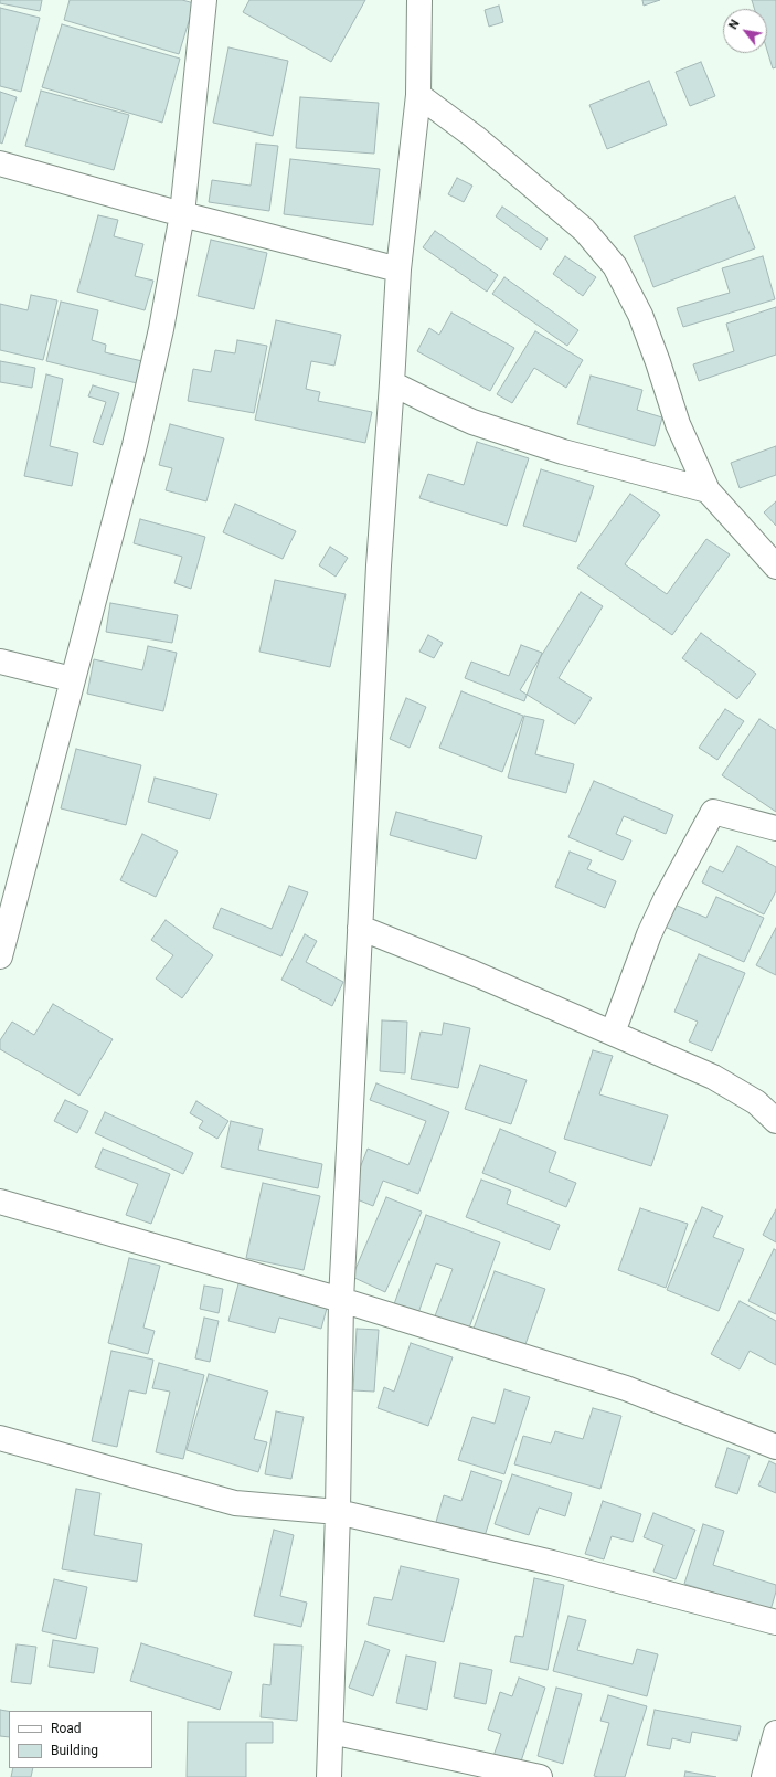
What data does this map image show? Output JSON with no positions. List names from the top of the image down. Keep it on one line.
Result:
{"legend":["Road","Building"],"north":"top left"}
